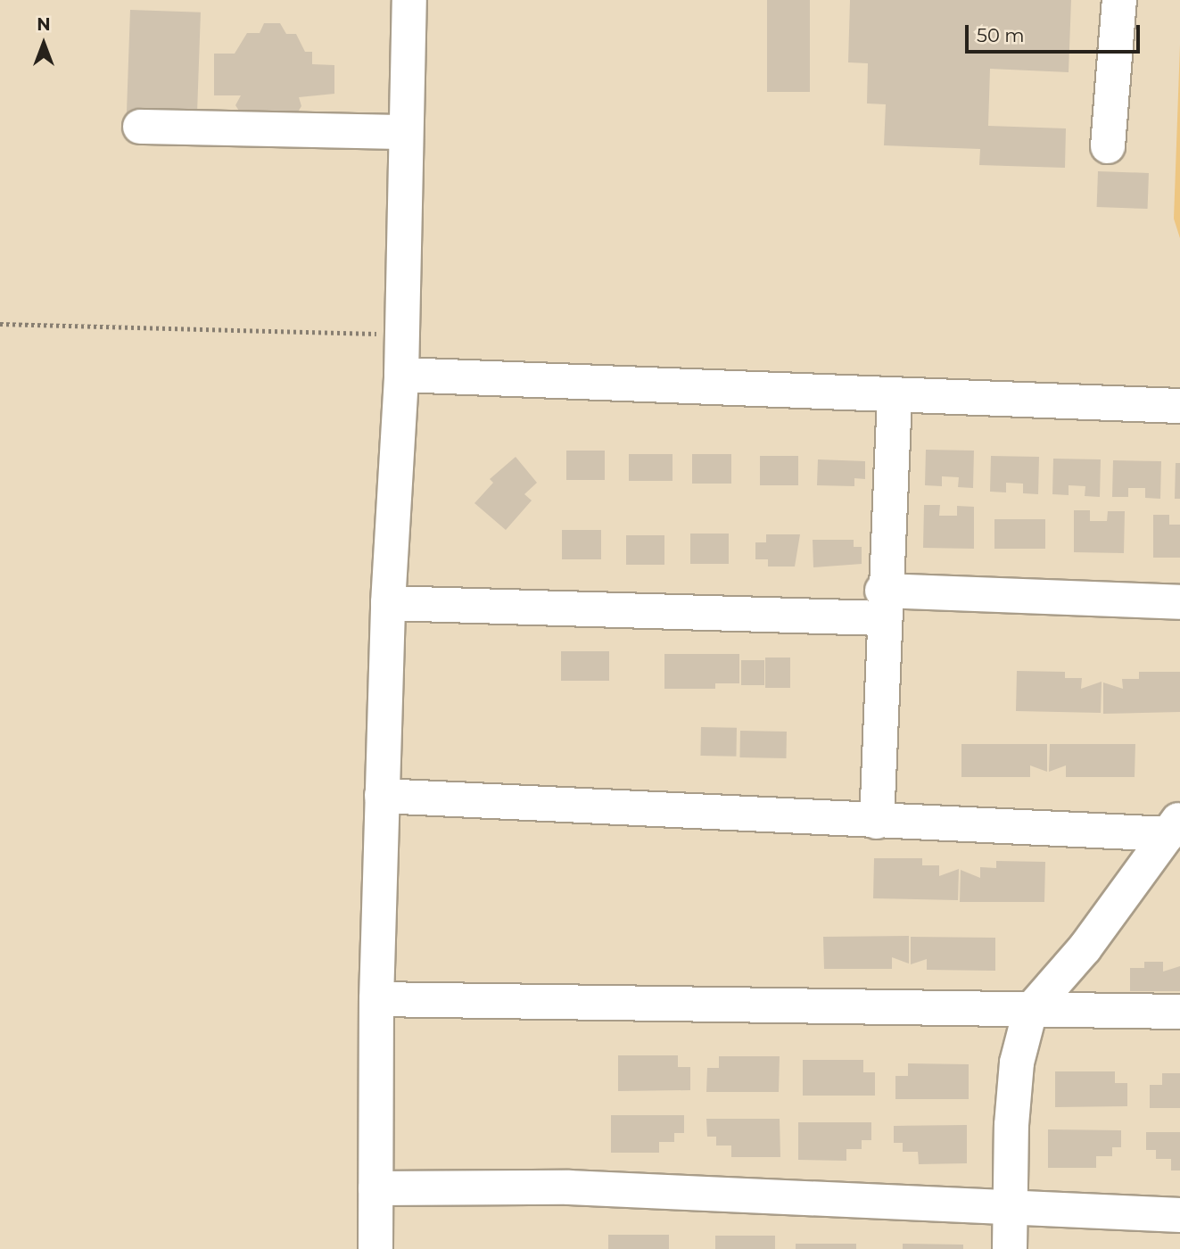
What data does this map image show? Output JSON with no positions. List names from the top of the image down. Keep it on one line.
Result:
{"scale_bar":"50 m","north":"top"}
